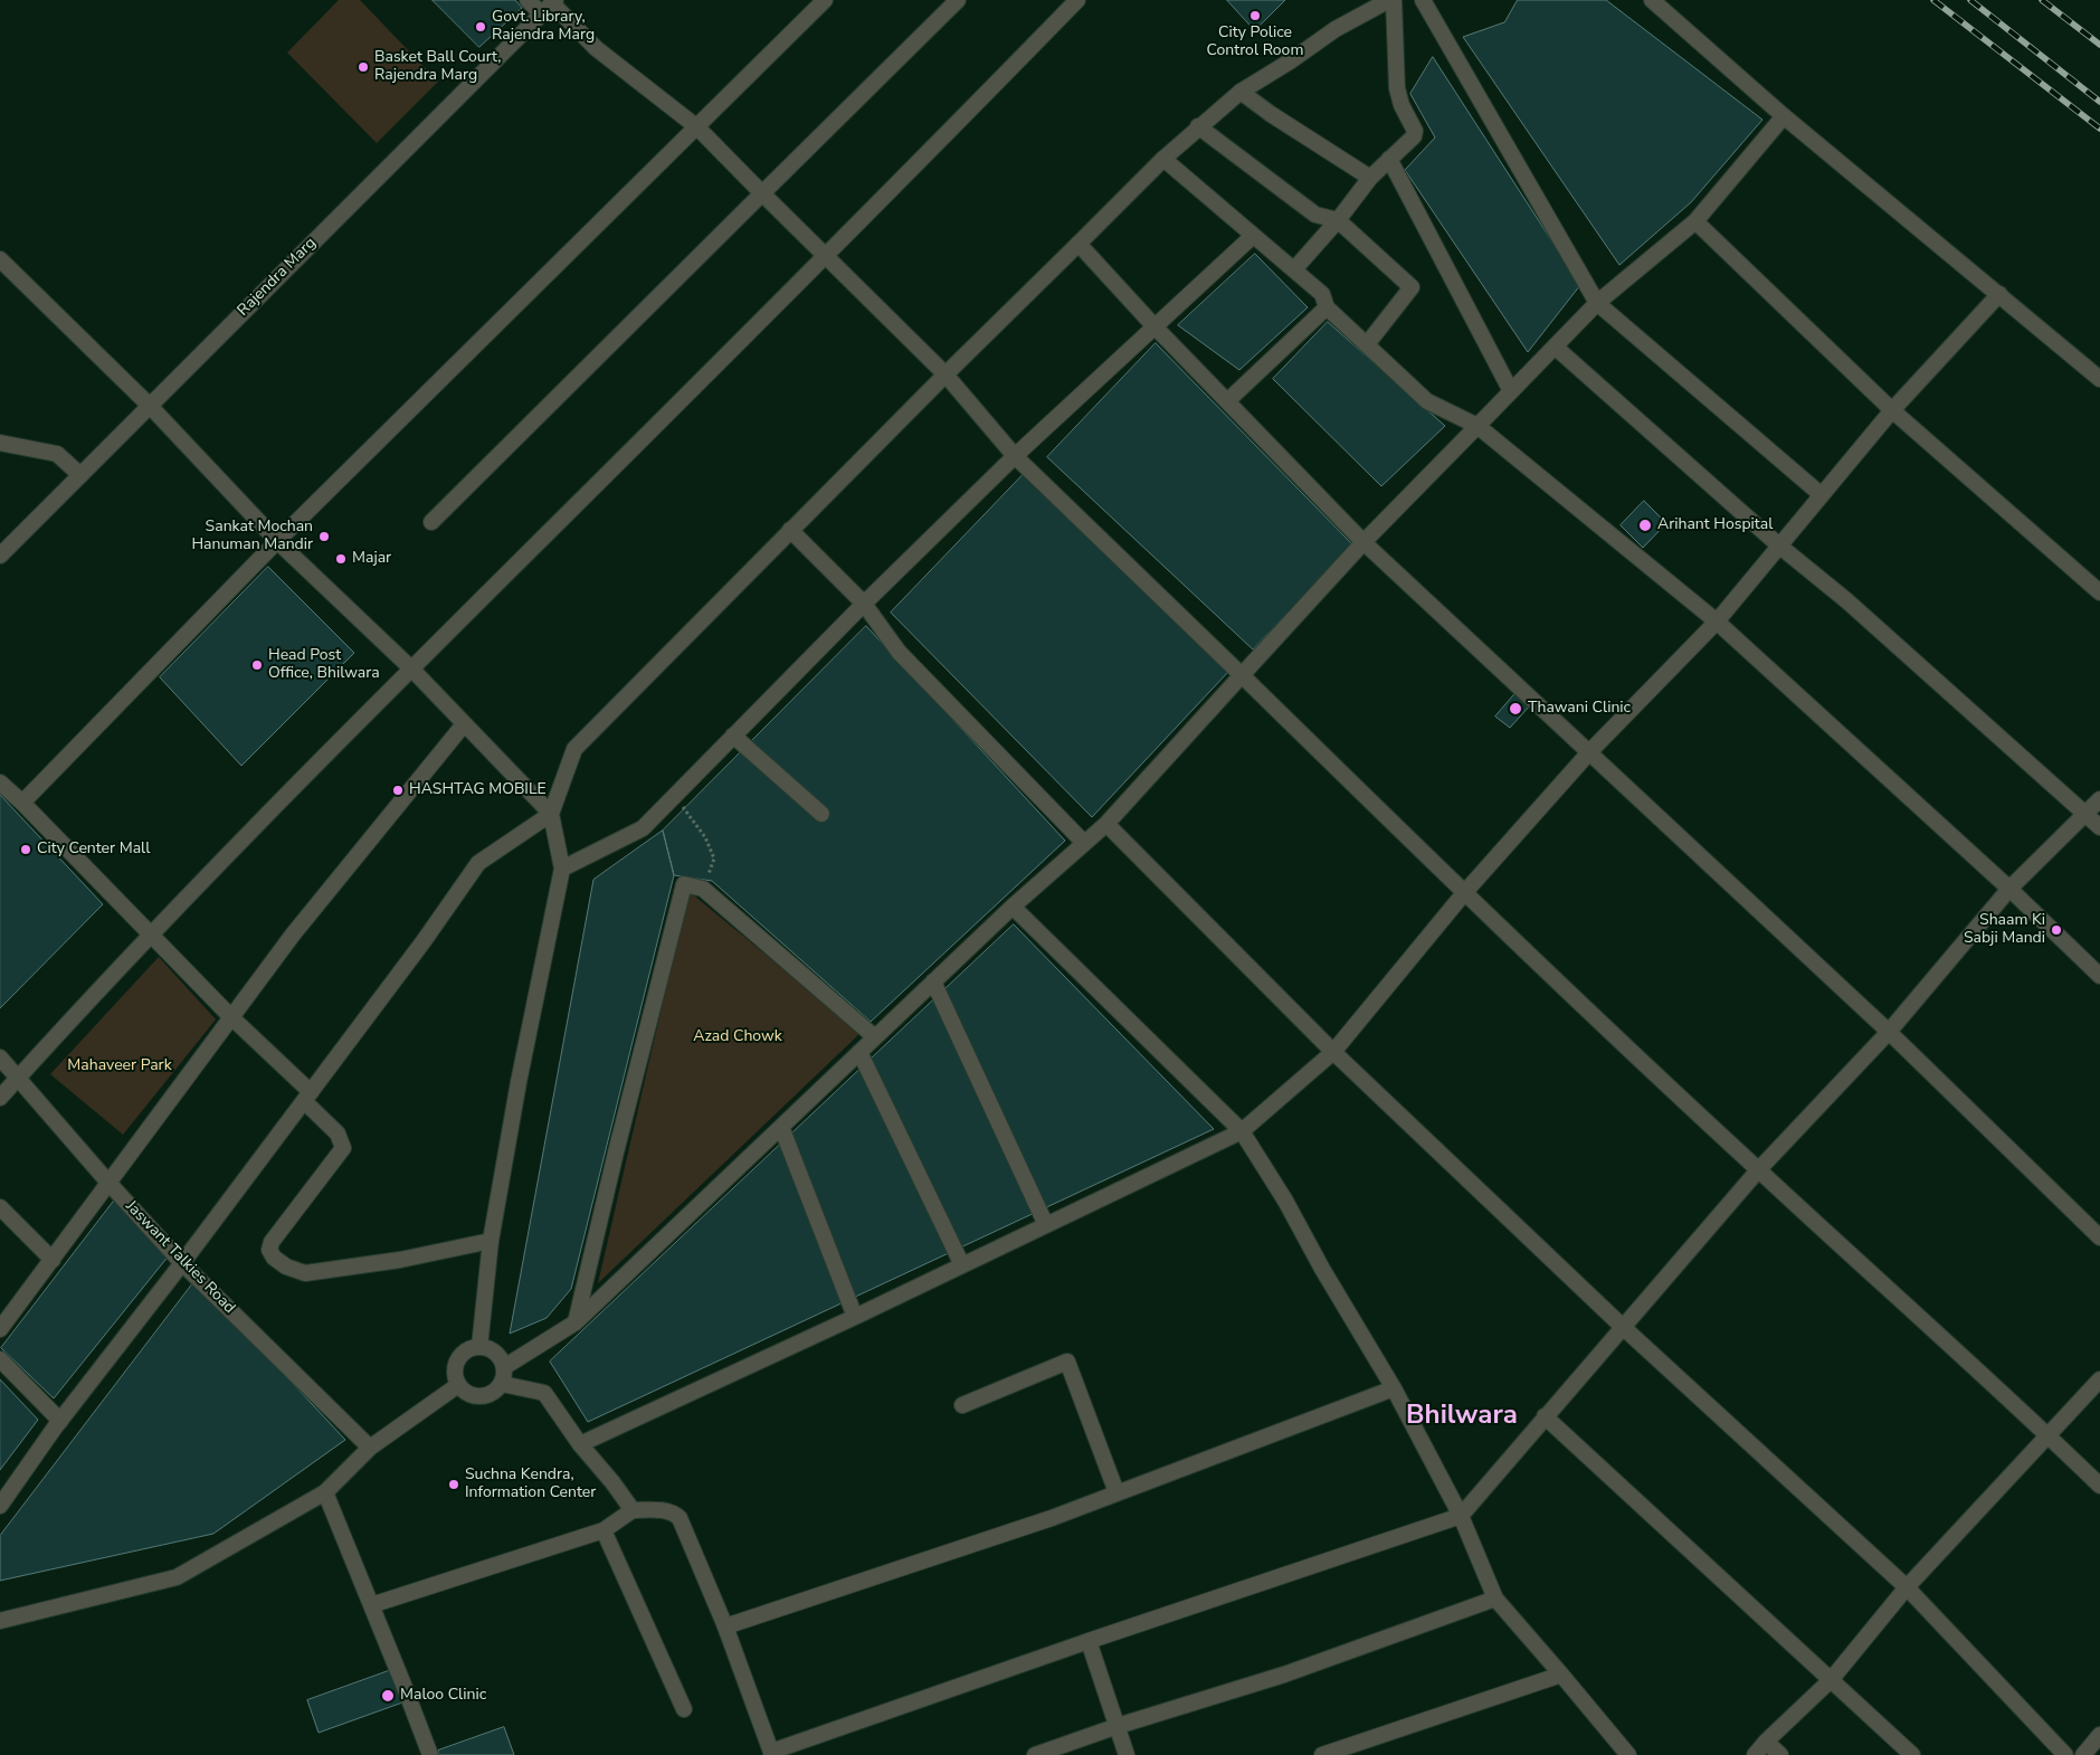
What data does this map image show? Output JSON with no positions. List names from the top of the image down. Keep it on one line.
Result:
{"streets":{"street":["Rajendra Marg","Jaswant Talkies Road"]},"districts":["Bhilwara"],"parks":["Azad Chowk","Mahaveer Park"],"places":["City Police Control Room","Govt. Library, Rajendra Marg","Basket Ball Court, Rajendra Marg","Arihant Hospital","Sankat Mochan Hanuman Mandir","Majar","Head Post Office, Bhilwara","Thawani Clinic","HASHTAG MOBILE","City Center Mall","Shaam Ki Sabji Mandi","Suchna Kendra, Information Center","Maloo Clinic"]}
